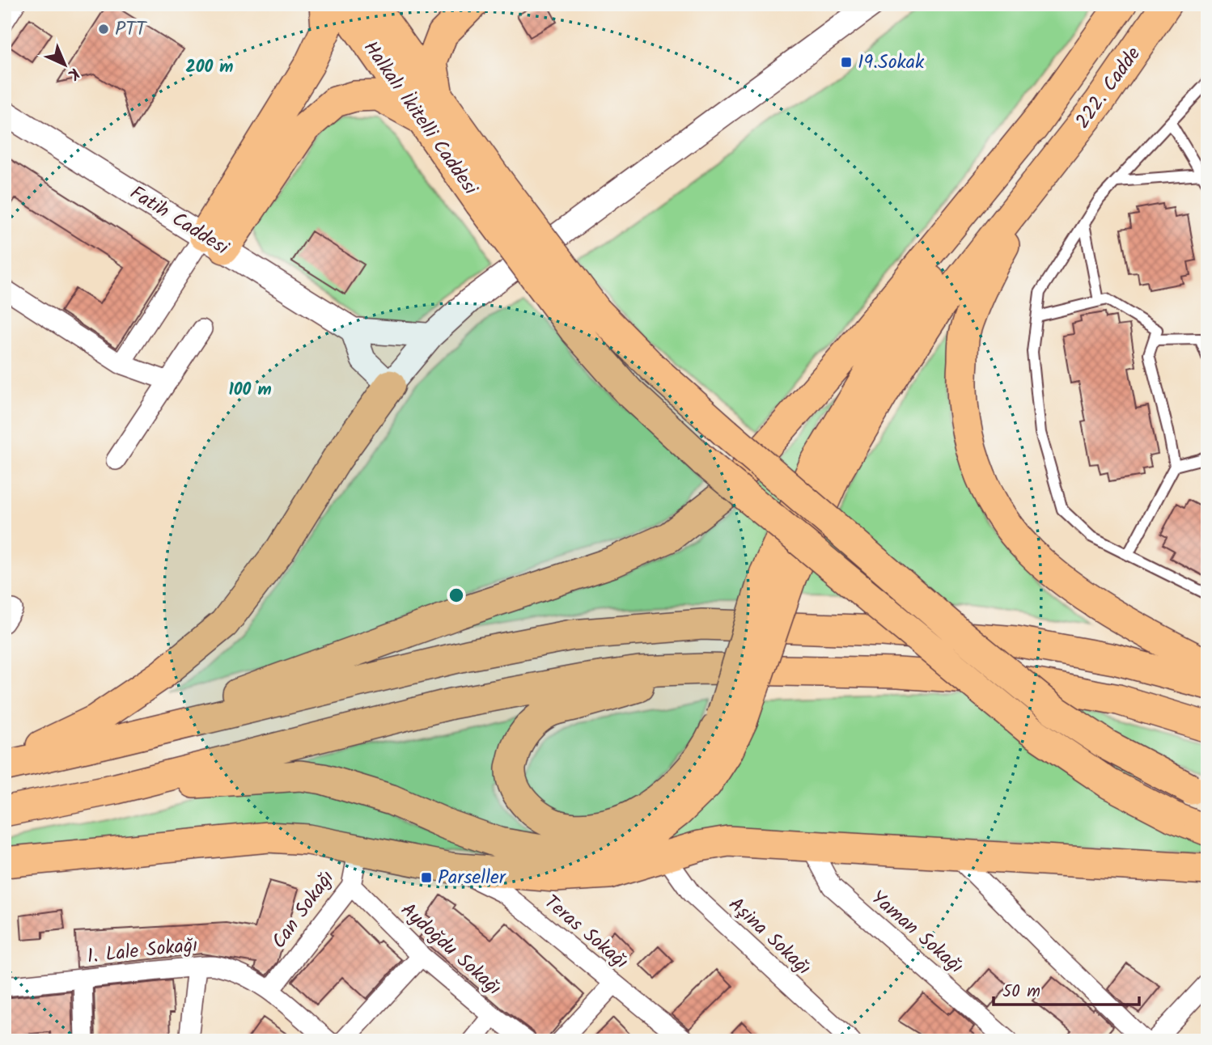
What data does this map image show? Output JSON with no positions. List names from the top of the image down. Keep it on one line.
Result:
{"streets":{"main road":["222. Cadde","Halkalı İkitelli Caddesi"],"street":["Fatih Caddesi","Can Sokağı","Teras Sokağı","Yaman Sokağı","Aşina Sokağı","Aydoğdu Sokağı","1. Lale Sokağı"]},"crossings":[["Can Sokağı","Aydoğdu Sokağı"],["Can Sokağı","1. Lale Sokağı"]],"places":{"other":["PTT"],"transit":["19.Sokak","Parseller"]},"scale_bar":"50 m","north":"bottom right","rings":["200 m","100 m"]}
